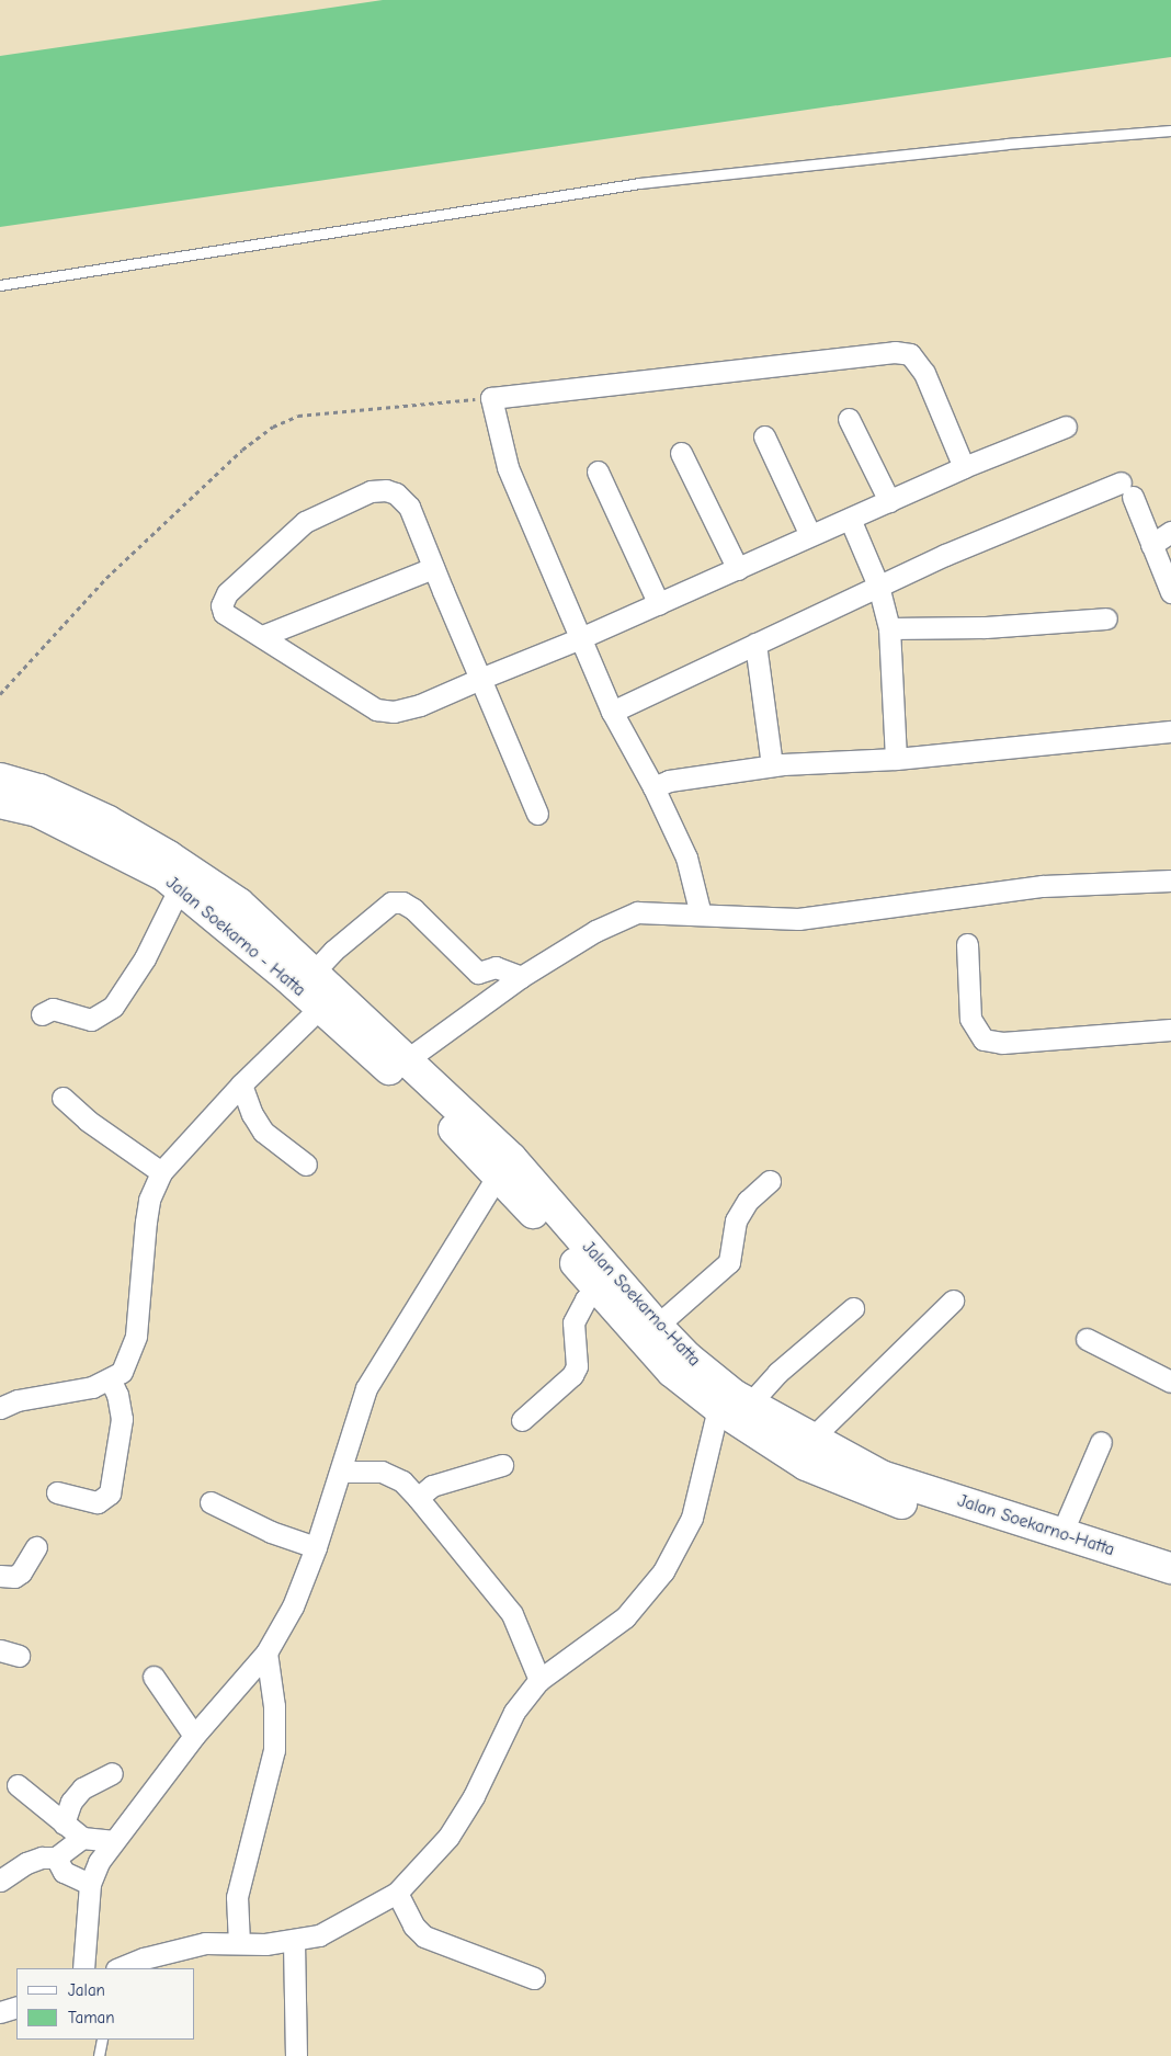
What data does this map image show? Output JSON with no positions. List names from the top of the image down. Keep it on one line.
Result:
{"streets":{"highway":["Jalan Soekarno - Hatta","Jalan Soekarno-Hatta"]},"crossings":[["Jalan Soekarno - Hatta","Jalan Soekarno-Hatta"]],"legend":["Jalan","Taman"]}
